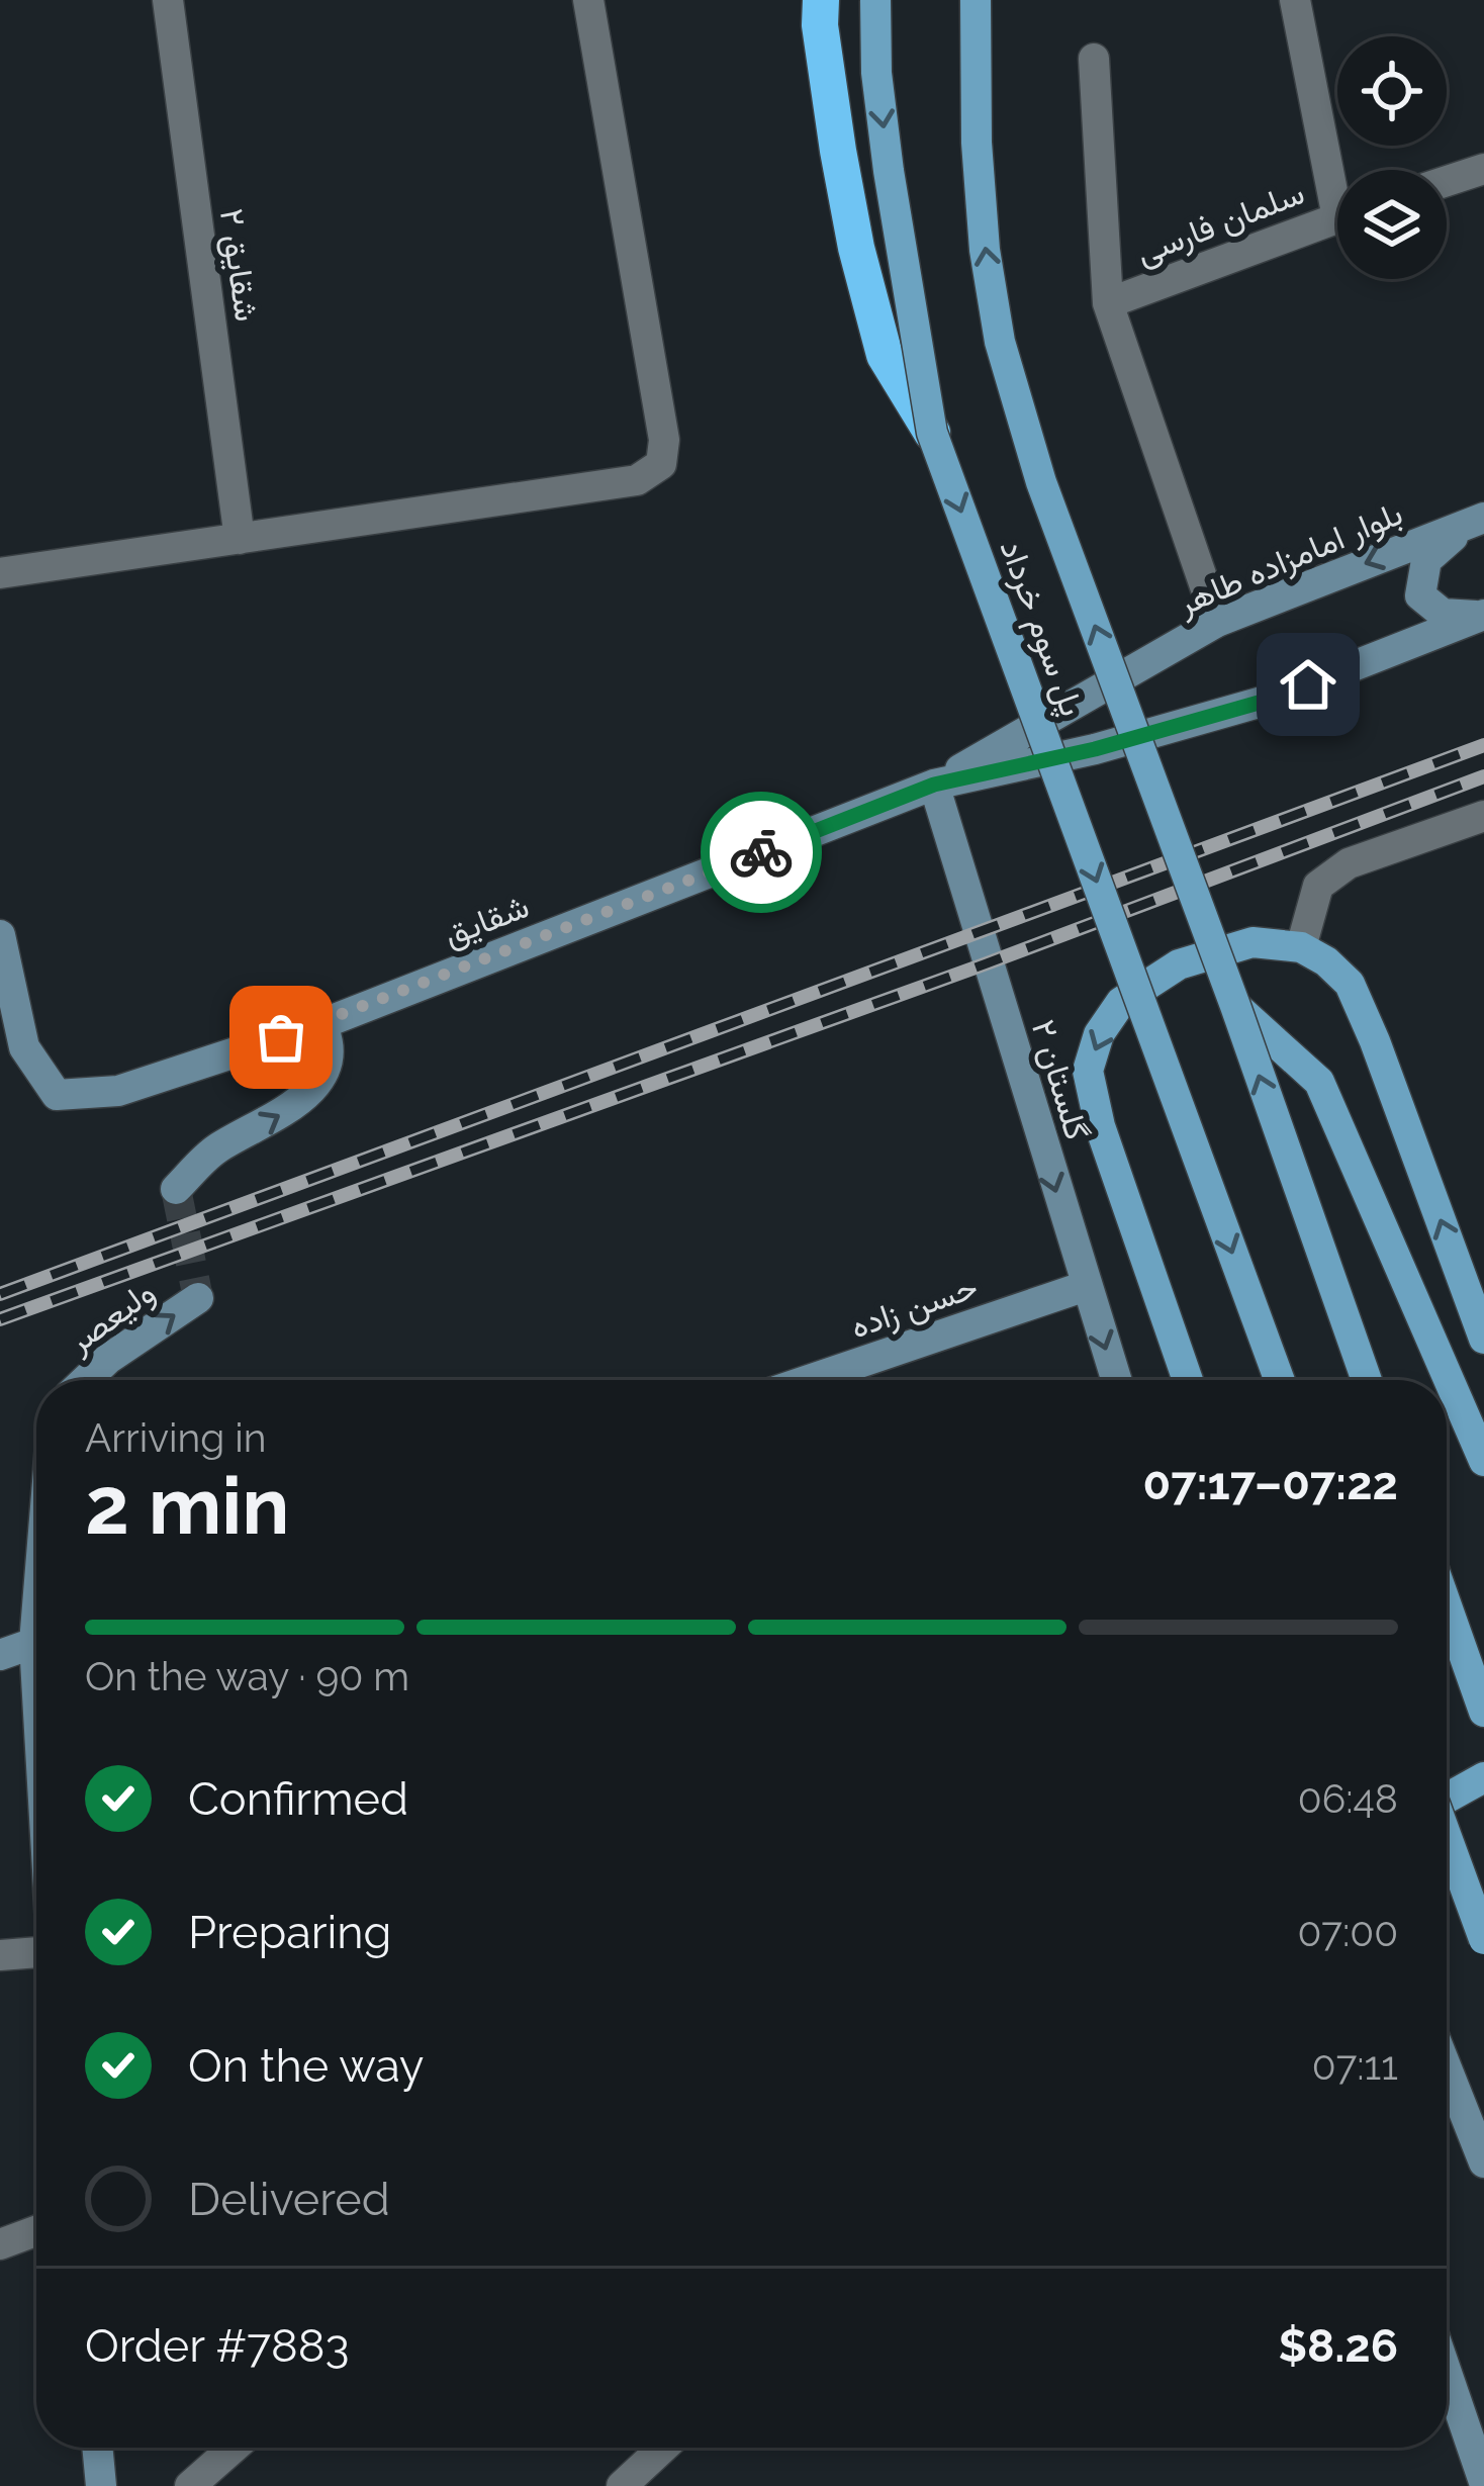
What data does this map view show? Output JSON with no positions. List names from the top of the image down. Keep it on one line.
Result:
{"streets":{"main road":["پل سوم خرداد"],"street":["سلمان فارسی","شقایق ۲","بلوار امامزاده طاهر","شقایق","گلستان ۲","حسن زاده","ولیعصر"]},"crossings":[["بلوار امامزاده طاهر","شقایق"],["بلوار امامزاده طاهر","گلستان ۲"],["شقایق","گلستان ۲"],["گلستان ۲","حسن زاده"]],"one_way":["گلستان ۲","ولیعصر"],"page":{"heading":["2 min","Arriving in","07:17–07:22"],"panel":["Order #7883","$8.26"],"bar":"On the way · 90 m","list":[["Confirmed","06:48"],["Preparing","07:00"],["On the way","07:11"],"Delivered"]}}
